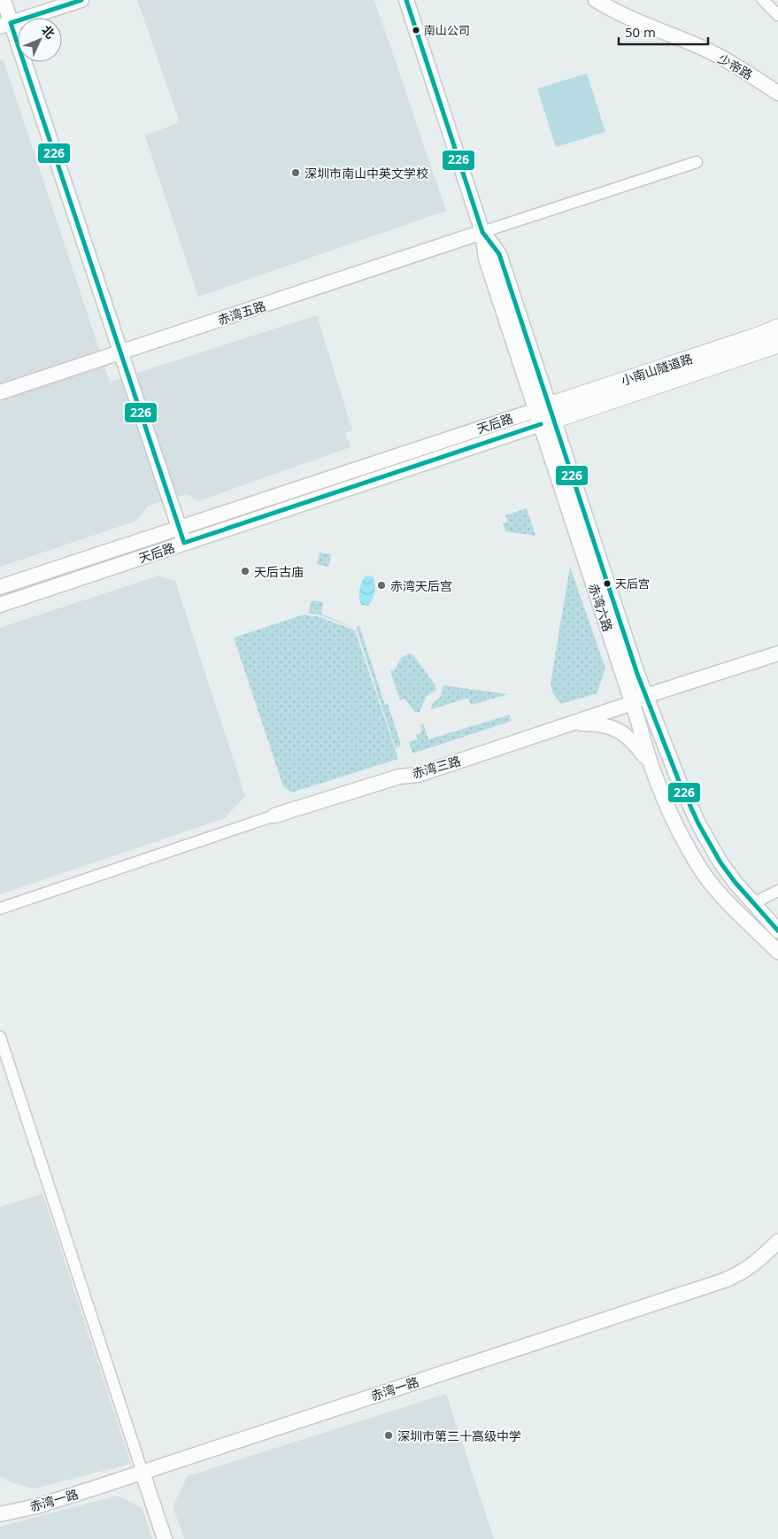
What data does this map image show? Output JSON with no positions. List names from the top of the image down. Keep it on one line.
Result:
{"streets":{"main road":["小南山隧道路"],"street":["少帝路","赤湾五路","天后路","赤湾六路","赤湾三路","赤湾一路"]},"crossings":[["赤湾五路","赤湾六路"],["小南山隧道路","天后路"],["小南山隧道路","赤湾六路"],["天后路","赤湾六路"],["赤湾六路","赤湾三路"]],"places":["南山公司","深圳市南山中英文学校","天后古庙","天后宫","赤湾天后宫","深圳市第三十高级中学"],"lines":["transit line 226"],"scale_bar":"50 m","north":"top right"}
